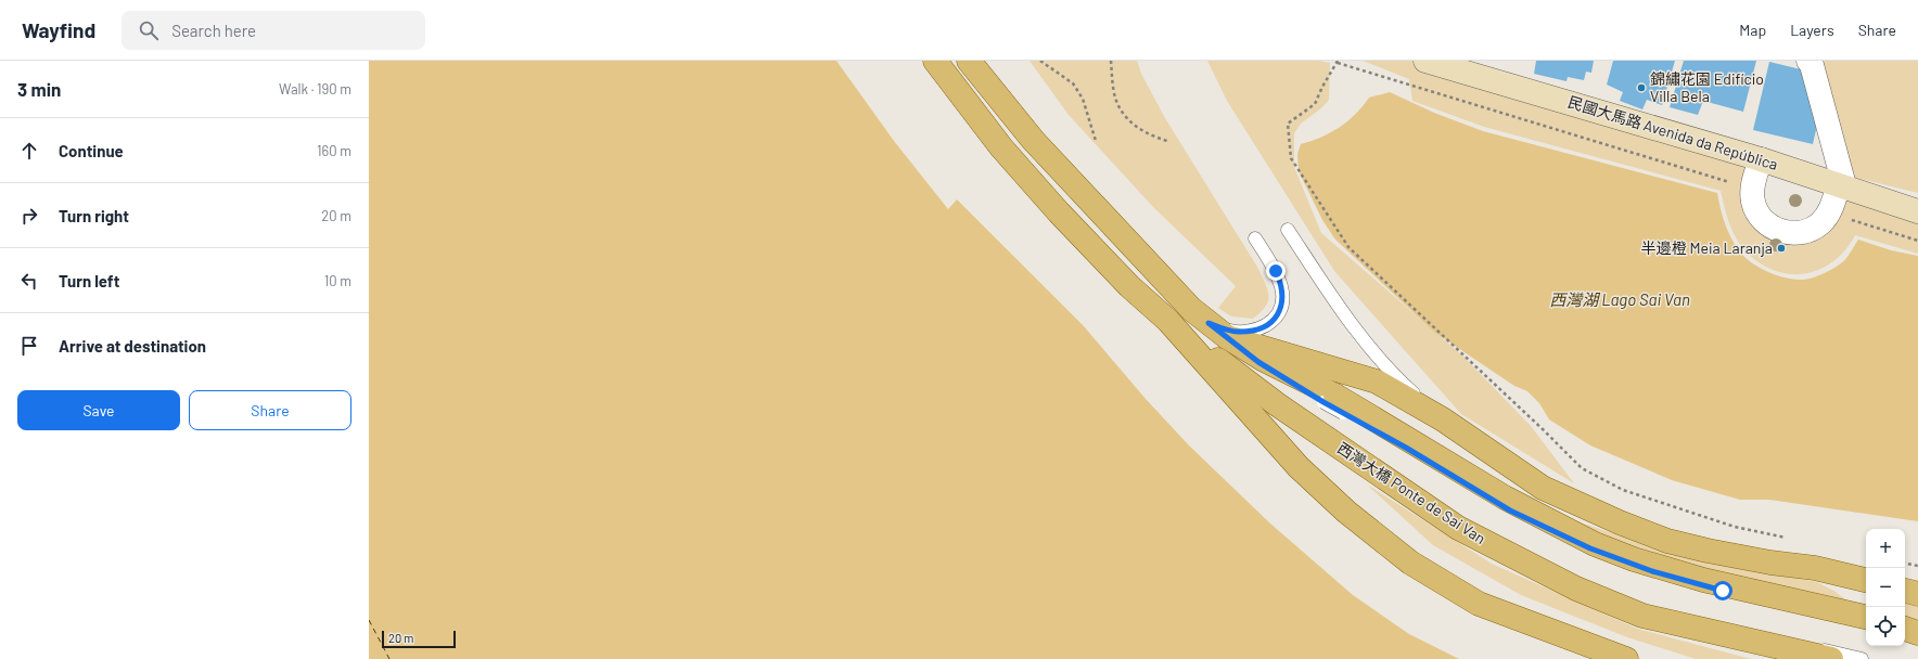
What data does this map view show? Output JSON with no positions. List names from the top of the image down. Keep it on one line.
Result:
{"streets":{"main road":["西灣大橋 Ponte de Sai Van"],"street":["民國大馬路 Avenida da República"]},"water":["西灣湖 Lago Sai Van"],"places":["錦繡花園 Edifício Villa Bela","半邊橙 Meia Laranja"],"scale_bar":"20 m","page":{"header":"Wayfind","search":"Search here","nav":["Map","Layers","Share"],"heading":["3 min","Walk · 190 m"],"list":[["Continue","160 m"],["Turn right","20 m"],["Turn left","10 m"],"Arrive at destination"],"buttons":["Save","Share"],"map_buttons":["+","−"],"scale":"20 m"}}
